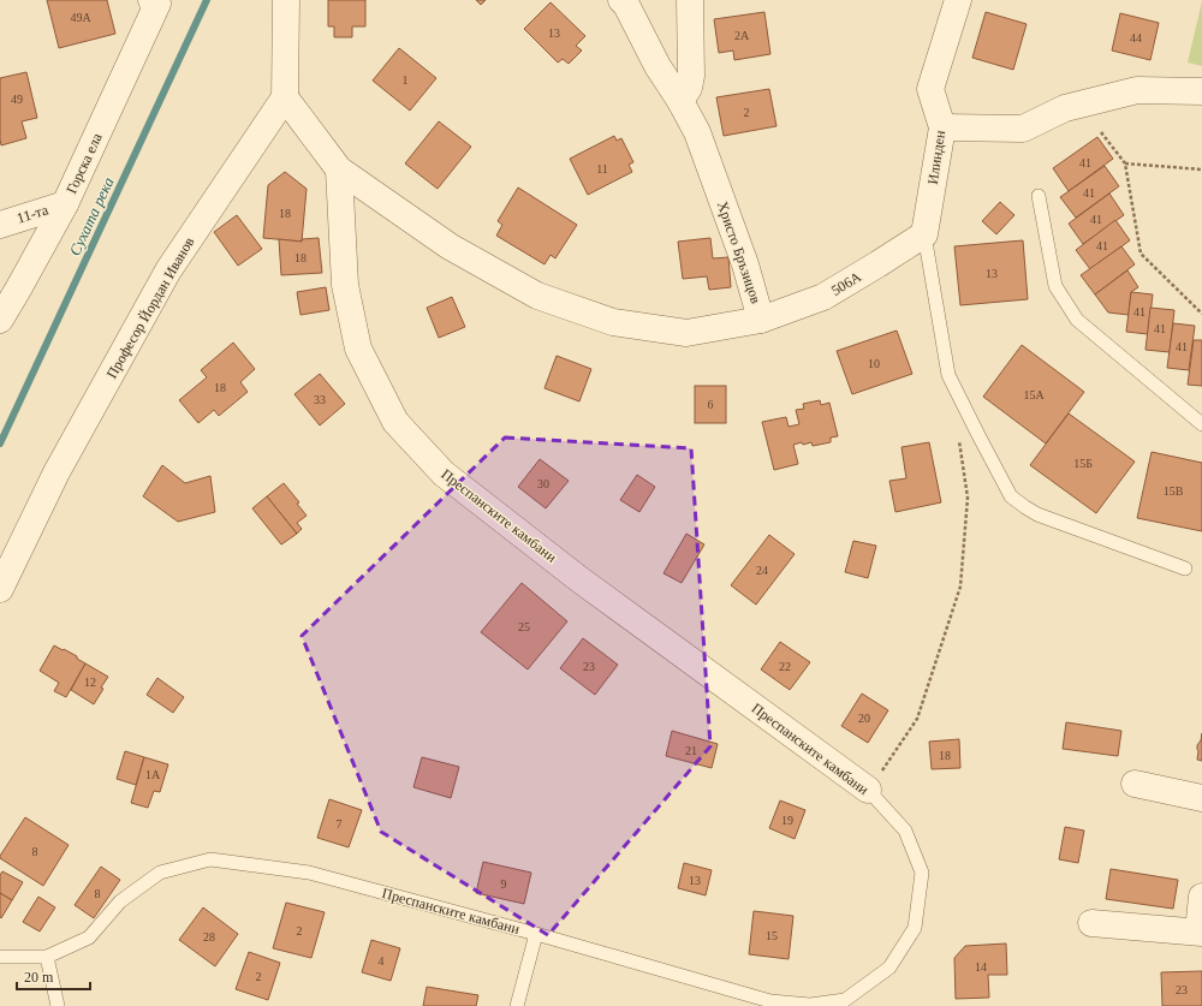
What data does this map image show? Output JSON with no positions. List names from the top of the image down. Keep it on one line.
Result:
{"streets":{"street":["Илинден","Горска ела","11-та","Христо Бръзицов","506А","Професор Йордан Иванов","Преспанските камбани"]},"crossings":[["Илинден","506А"],["Горска ела","11-та"],["Христо Бръзицов","506А"],["Христо Бръзицов","Професор Йордан Иванов"],["Христо Бръзицов","Преспанските камбани"]],"water":["Сухата река"],"house_numbers":["49А","13","2А","44","1","49","2","41","11","41","18","41","41","18","13","41","41","41","10","18","15А","33","6","15Б","30","15В","24","25","23","22","12","20","21","18","1А","19","7","8","13","9","8","2","15","28","4","14","2","23"],"scale_bar":"20 m"}
